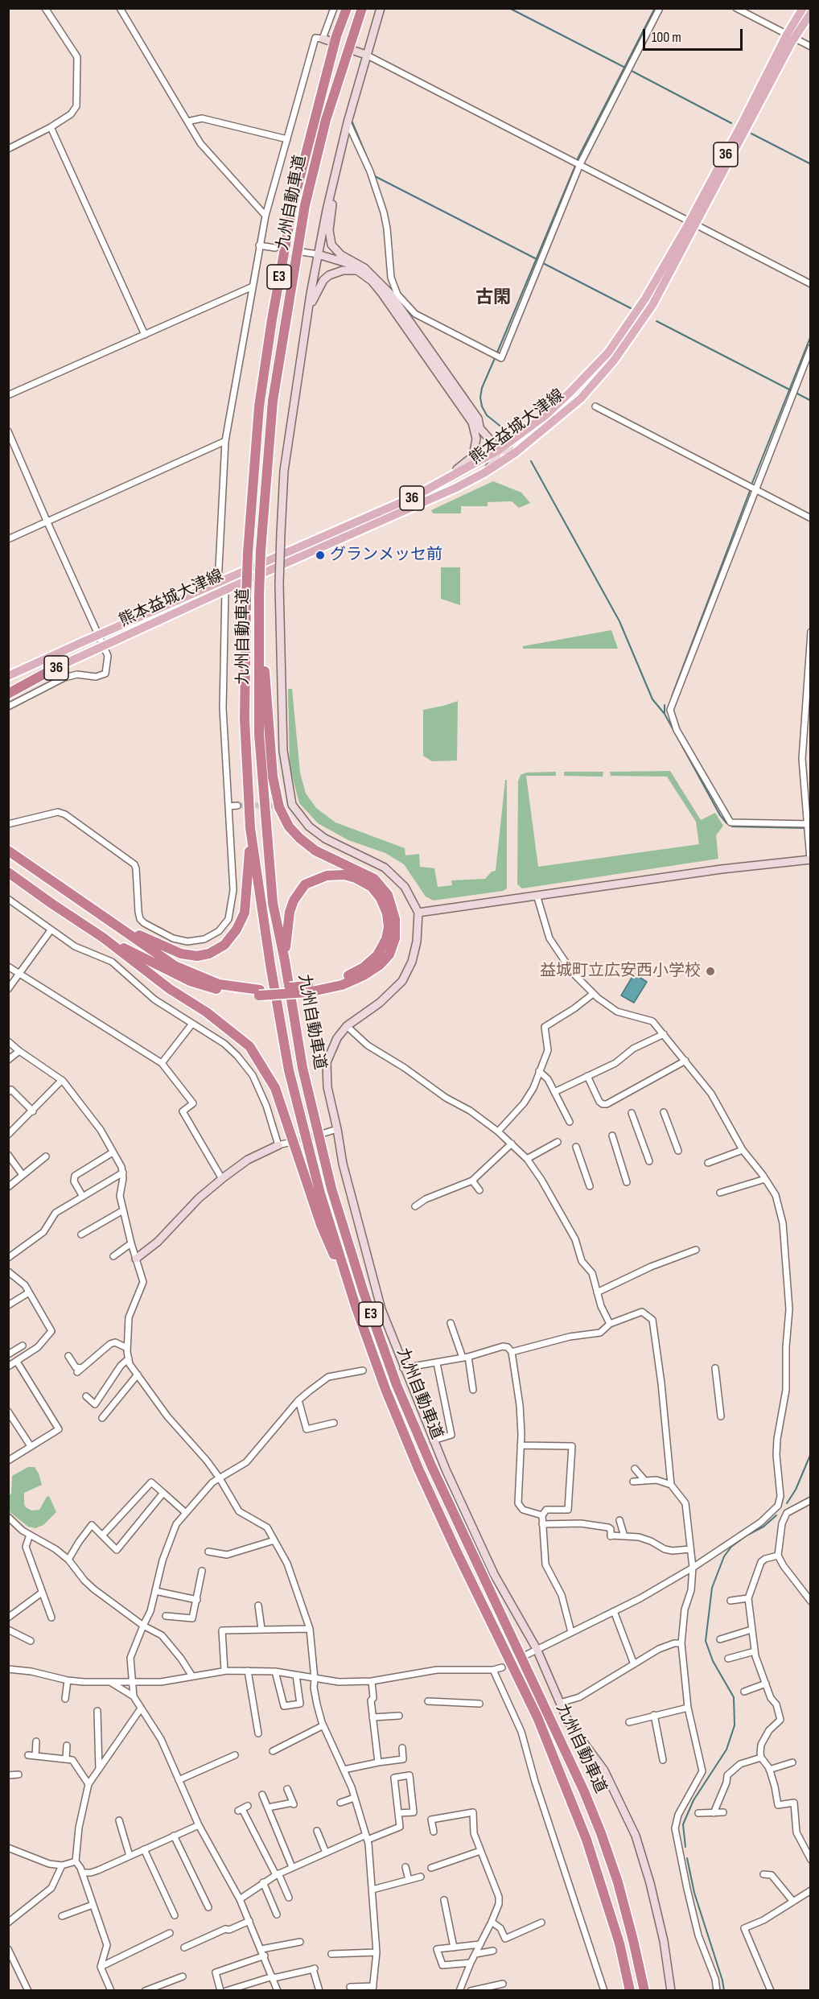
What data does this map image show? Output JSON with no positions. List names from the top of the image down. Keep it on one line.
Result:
{"streets":{"highway":["九州自動車道","E3"],"main road":["36","熊本益城大津線"]},"districts":["古閑"],"places":["グランメッセ前","益城町立広安西小学校"],"scale_bar":"100 m"}
